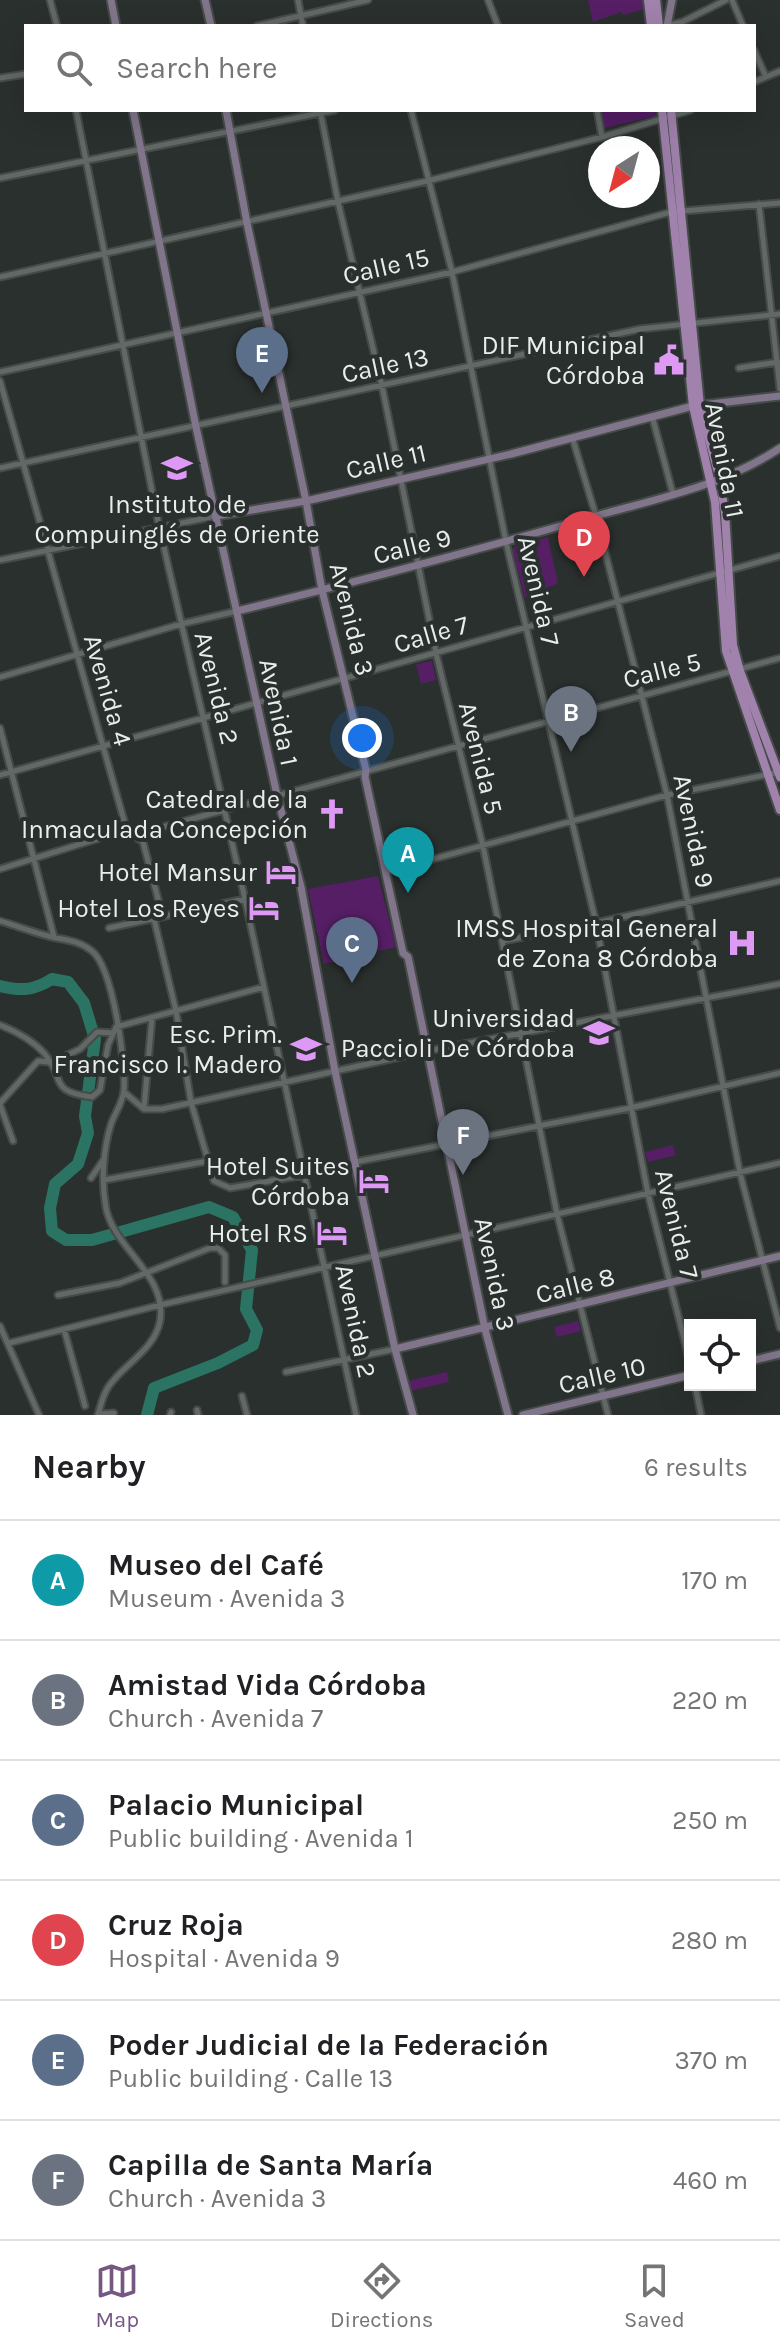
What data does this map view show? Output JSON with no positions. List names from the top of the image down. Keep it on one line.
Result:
{"streets":{"main road":["Avenida 11","Calle 11","Calle 9","Avenida 3","Avenida 1","Calle 8","Calle 10"],"street":["Calle 15","Calle 13","Avenida 7","Calle 7","Calle 5","Avenida 2","Avenida 4","Avenida 5","Avenida 9"]},"crossings":[["Calle 15","Avenida 11"],["Calle 15","Avenida 7"],["Calle 15","Avenida 3"],["Calle 15","Avenida 2"],["Calle 15","Avenida 1"],["Calle 15","Avenida 5"],["Calle 13","Avenida 11"],["Calle 13","Avenida 7"],["Calle 13","Avenida 3"],["Calle 13","Avenida 2"],["Calle 13","Avenida 4"],["Calle 13","Avenida 1"],["Calle 13","Avenida 5"],["Avenida 11","Calle 11"],["Avenida 11","Calle 9"],["Avenida 11","Calle 7"],["Avenida 11","Calle 5"],["Calle 11","Avenida 7"],["Calle 11","Avenida 3"],["Calle 11","Avenida 2"],["Calle 11","Avenida 4"],["Calle 11","Avenida 1"],["Calle 11","Avenida 5"],["Calle 11","Avenida 9"],["Calle 9","Avenida 7"],["Calle 9","Avenida 3"],["Calle 9","Avenida 2"],["Calle 9","Avenida 4"],["Calle 9","Avenida 1"],["Calle 9","Avenida 5"],["Calle 9","Avenida 9"],["Avenida 7","Calle 7"],["Avenida 7","Calle 5"],["Avenida 7","Calle 8"],["Avenida 3","Calle 7"],["Avenida 3","Calle 5"],["Avenida 3","Calle 8"],["Calle 7","Avenida 2"],["Calle 7","Avenida 4"],["Calle 7","Avenida 1"],["Calle 7","Avenida 5"],["Calle 7","Avenida 9"],["Calle 5","Avenida 2"],["Calle 5","Avenida 4"],["Calle 5","Avenida 1"],["Calle 5","Avenida 5"],["Calle 5","Avenida 9"],["Avenida 2","Avenida 4"],["Avenida 2","Calle 8"],["Avenida 1","Calle 8"],["Avenida 5","Calle 8"],["Avenida 5","Calle 10"],["Avenida 9","Calle 8"]],"places":{"public building":["DIF Municipal Córdoba"],"school or university":["Instituto de Compuinglés de Oriente","Universidad Paccioli De Córdoba","Esc. Prim. Francisco I. Madero"],"church":["Catedral de la Inmaculada Concepción"],"hotel":["Hotel Mansur","Hotel Los Reyes","Hotel Suites Córdoba","Hotel RS"],"hospital":["IMSS Hospital General de Zona 8 Córdoba"]},"north":"bottom left","page":{"search":"Search here","pins":["E","D","B","A","C","F"],"heading":["Nearby","6 results"],"list":[{"mark":"A","name":"Museo del Café","note":"Museum · Avenida 3","value":"170 m"},{"mark":"B","name":"Amistad Vida Córdoba","note":"Church · Avenida 7","value":"220 m"},{"mark":"C","name":"Palacio Municipal","note":"Public building · Avenida 1","value":"250 m"},{"mark":"D","name":"Cruz Roja","note":"Hospital · Avenida 9","value":"280 m"},{"mark":"E","name":"Poder Judicial de la Federación","note":"Public building · Calle 13","value":"370 m"},{"mark":"F","name":"Capilla de Santa María","note":"Church · Avenida 3","value":"460 m"}],"nav":["Map","Directions","Saved"]}}
